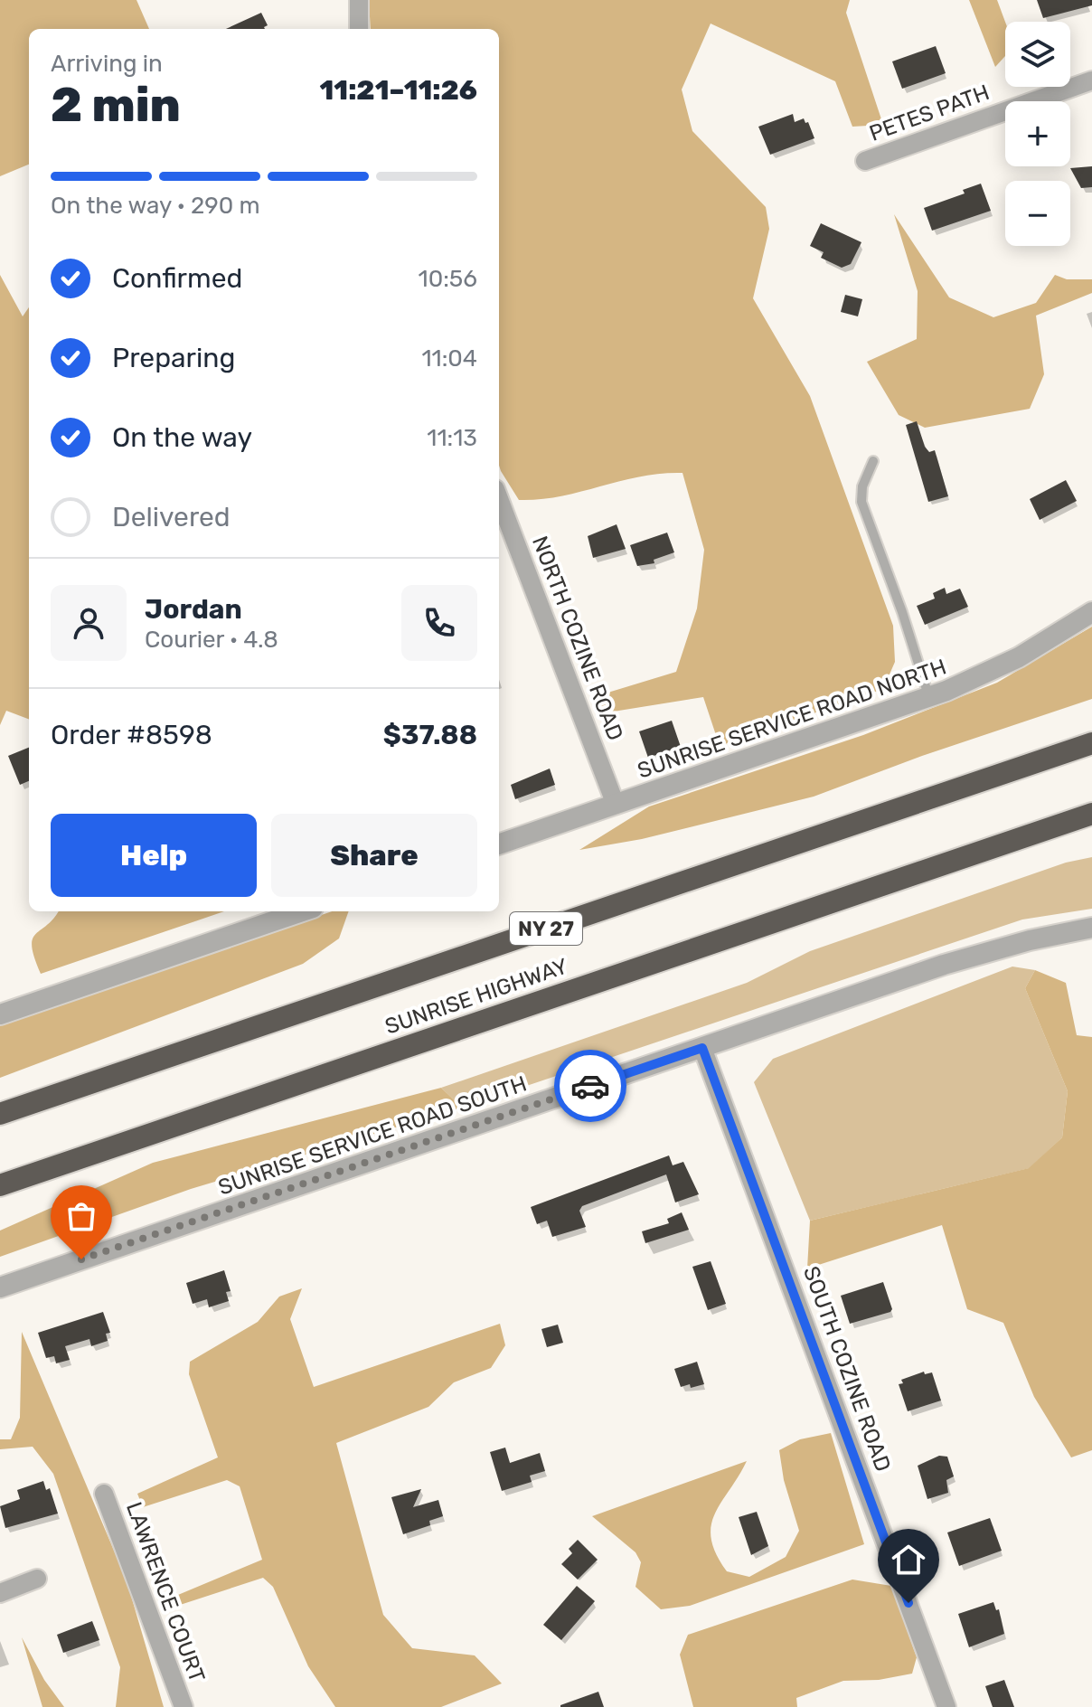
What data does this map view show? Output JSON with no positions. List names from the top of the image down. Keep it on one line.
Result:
{"streets":{"highway":["NY 27","SUNRISE HIGHWAY"],"street":["PETES PATH","NORTH COZINE ROAD","SUNRISE SERVICE ROAD NORTH","SUNRISE SERVICE ROAD SOUTH","SOUTH COZINE ROAD","LAWRENCE COURT"]},"crossings":[["NORTH COZINE ROAD","SUNRISE SERVICE ROAD NORTH"],["SUNRISE SERVICE ROAD SOUTH","SOUTH COZINE ROAD"]],"page":{"map_buttons":["+","−"],"heading":["2 min","Arriving in","11:21–11:26"],"panel":["Jordan","Courier · 4.8","Order #8598","$37.88"],"bar":"On the way · 290 m","list":[["Confirmed","10:56"],["Preparing","11:04"],["On the way","11:13"],"Delivered"],"buttons":["Help","Share"]}}
